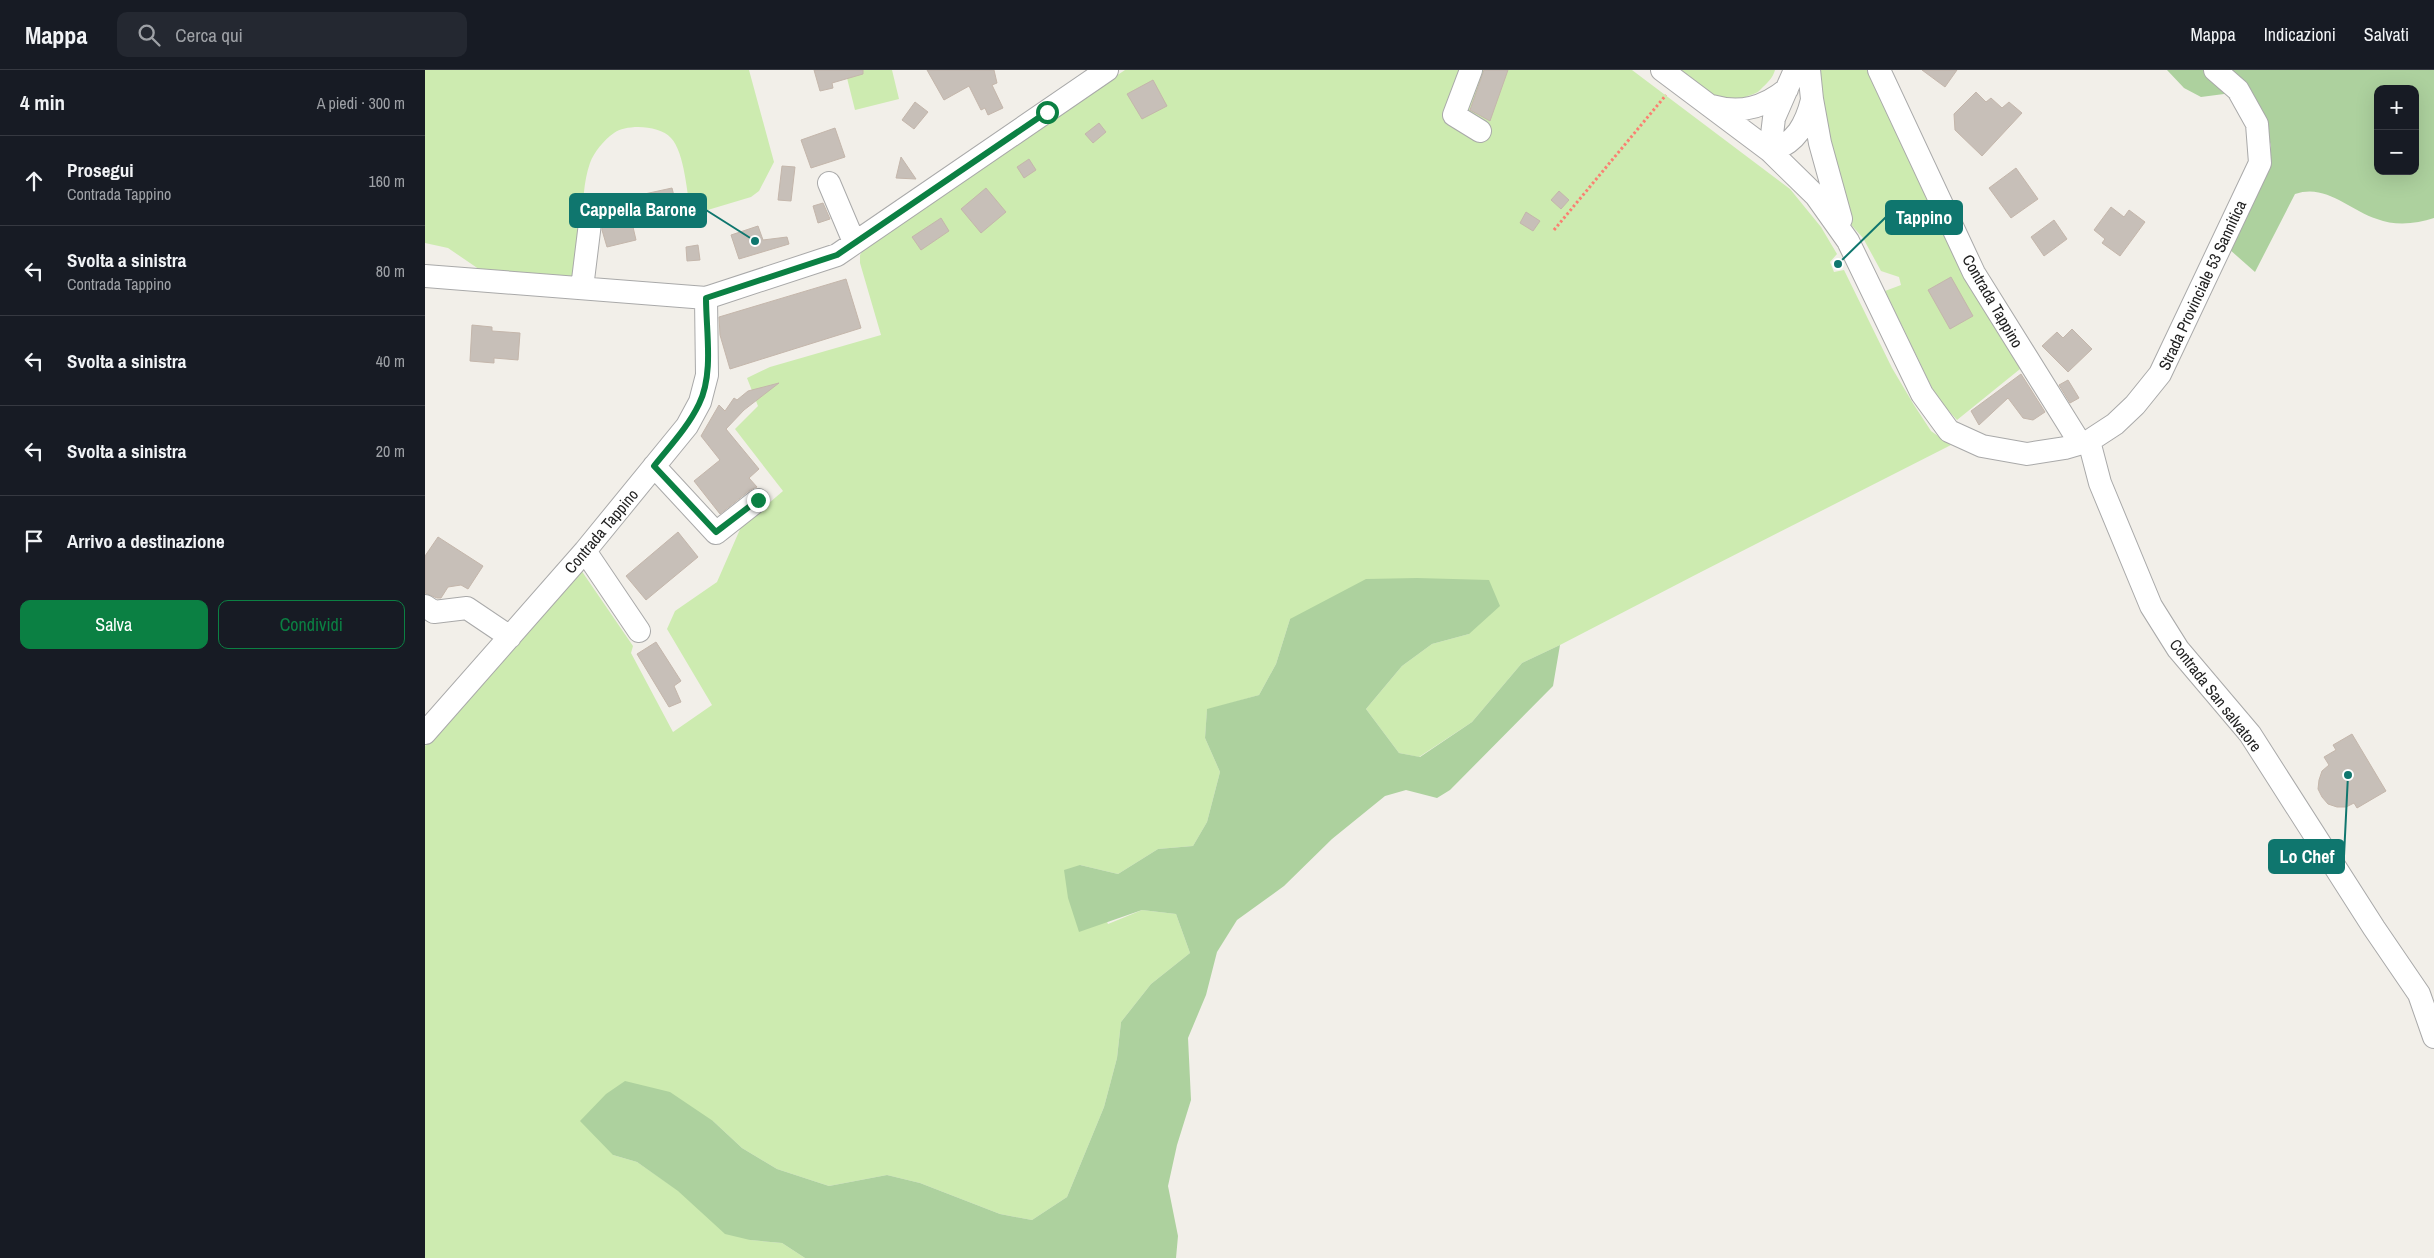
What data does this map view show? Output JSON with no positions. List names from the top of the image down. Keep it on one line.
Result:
{"streets":{"street":["Strada Provinciale 53 Sannitica","Contrada Tappino","Contrada San salvatore"]},"crossings":[["Strada Provinciale 53 Sannitica","Contrada Tappino"],["Strada Provinciale 53 Sannitica","Contrada San salvatore"],["Contrada Tappino","Contrada San salvatore"]],"places":["Cappella Barone","Tappino","Lo Chef"],"page":{"header":"Mappa","search":"Cerca qui","nav":["Mappa","Indicazioni","Salvati"],"heading":["4 min","A piedi · 300 m"],"map_buttons":["+","−"],"list":[["Prosegui","Contrada Tappino","160 m"],["Svolta a sinistra","Contrada Tappino","80 m"],["Svolta a sinistra","40 m"],["Svolta a sinistra","20 m"],"Arrivo a destinazione"],"buttons":["Salva","Condividi"]}}
